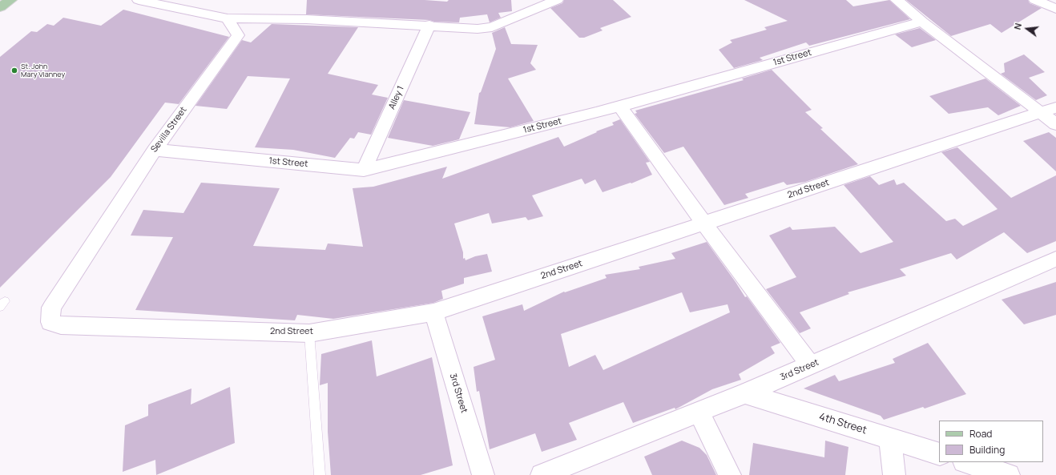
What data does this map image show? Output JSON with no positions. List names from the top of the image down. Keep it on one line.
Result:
{"streets":{"street":["1st Street","Alley 1","Sevilla Street","2nd Street","3rd Street","4th Street"]},"crossings":[["1st Street","Alley 1"],["1st Street","Sevilla Street"],["Sevilla Street","2nd Street"],["2nd Street","3rd Street"],["3rd Street","4th Street"]],"places":["St. John Mary Vianney"],"legend":["Road","Building"],"north":"left"}
